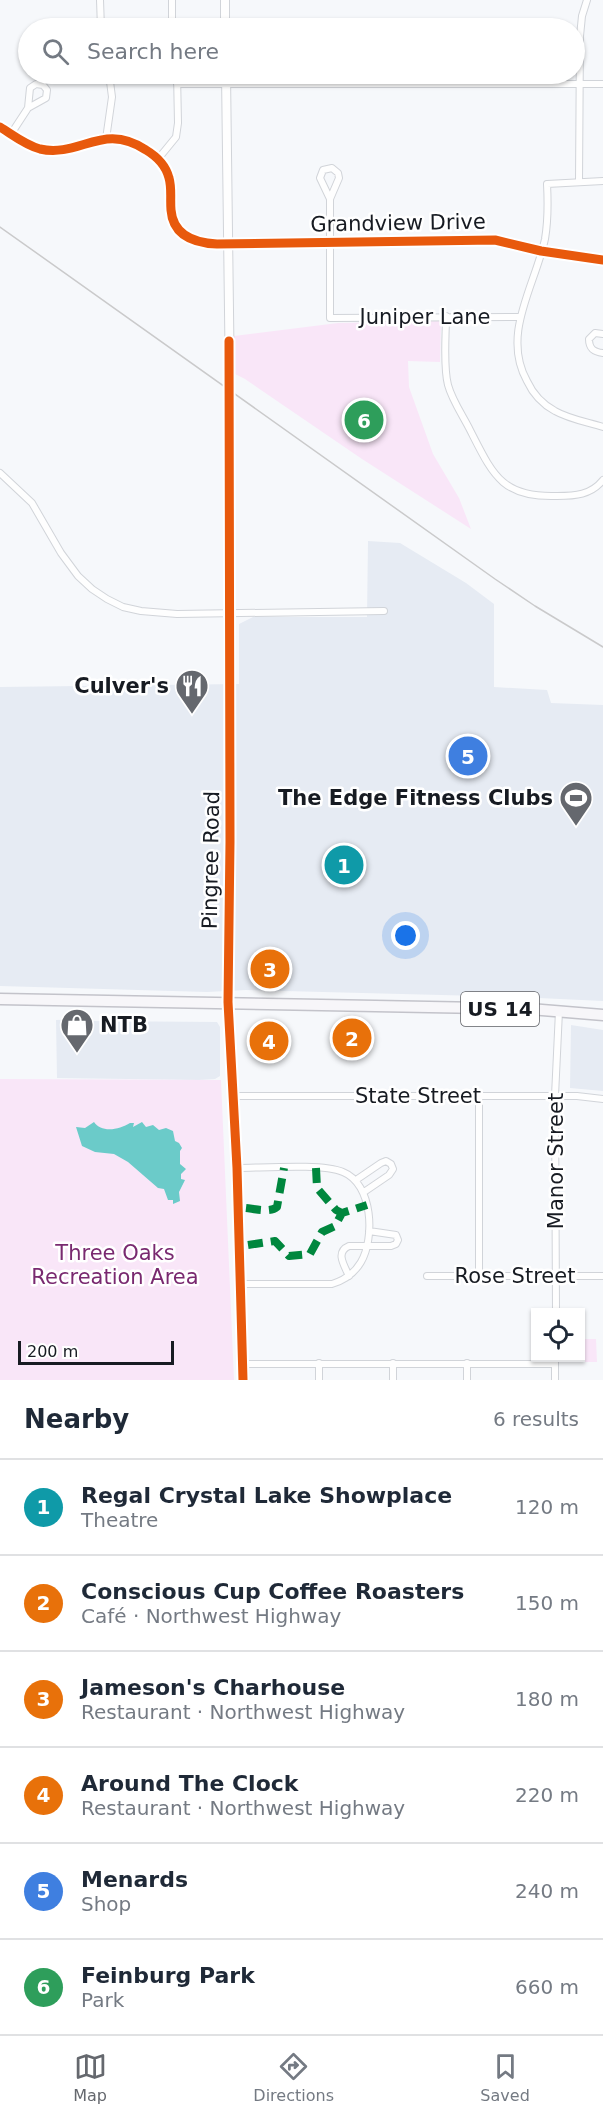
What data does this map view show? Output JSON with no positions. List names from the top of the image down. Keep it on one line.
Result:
{"streets":{"main road":["US 14"],"street":["Grandview Drive","Juniper Lane","Pingree Road","State Street","Manor Street","Rose Street"]},"crossings":[["Grandview Drive","Juniper Lane"],["Grandview Drive","Pingree Road"],["Pingree Road","US 14"],["Pingree Road","State Street"],["US 14","Manor Street"],["State Street","Manor Street"],["Manor Street","Rose Street"]],"parks":["Three Oaks Recreation Area"],"places":{"restaurant":["Culver's"],"sports":["The Edge Fitness Clubs"],"shop":["NTB"]},"scale_bar":"200 m","page":{"search":"Search here","pins":["6","5","1","3","2","4"],"scale":"200 m","heading":["Nearby","6 results"],"list":[{"mark":"1","name":"Regal Crystal Lake Showplace","note":"Theatre","value":"120 m"},{"mark":"2","name":"Conscious Cup Coffee Roasters","note":"Café · Northwest Highway","value":"150 m"},{"mark":"3","name":"Jameson's Charhouse","note":"Restaurant · Northwest Highway","value":"180 m"},{"mark":"4","name":"Around The Clock","note":"Restaurant · Northwest Highway","value":"220 m"},{"mark":"5","name":"Menards","note":"Shop","value":"240 m"},{"mark":"6","name":"Feinburg Park","note":"Park","value":"660 m"}],"nav":["Map","Directions","Saved"]}}
